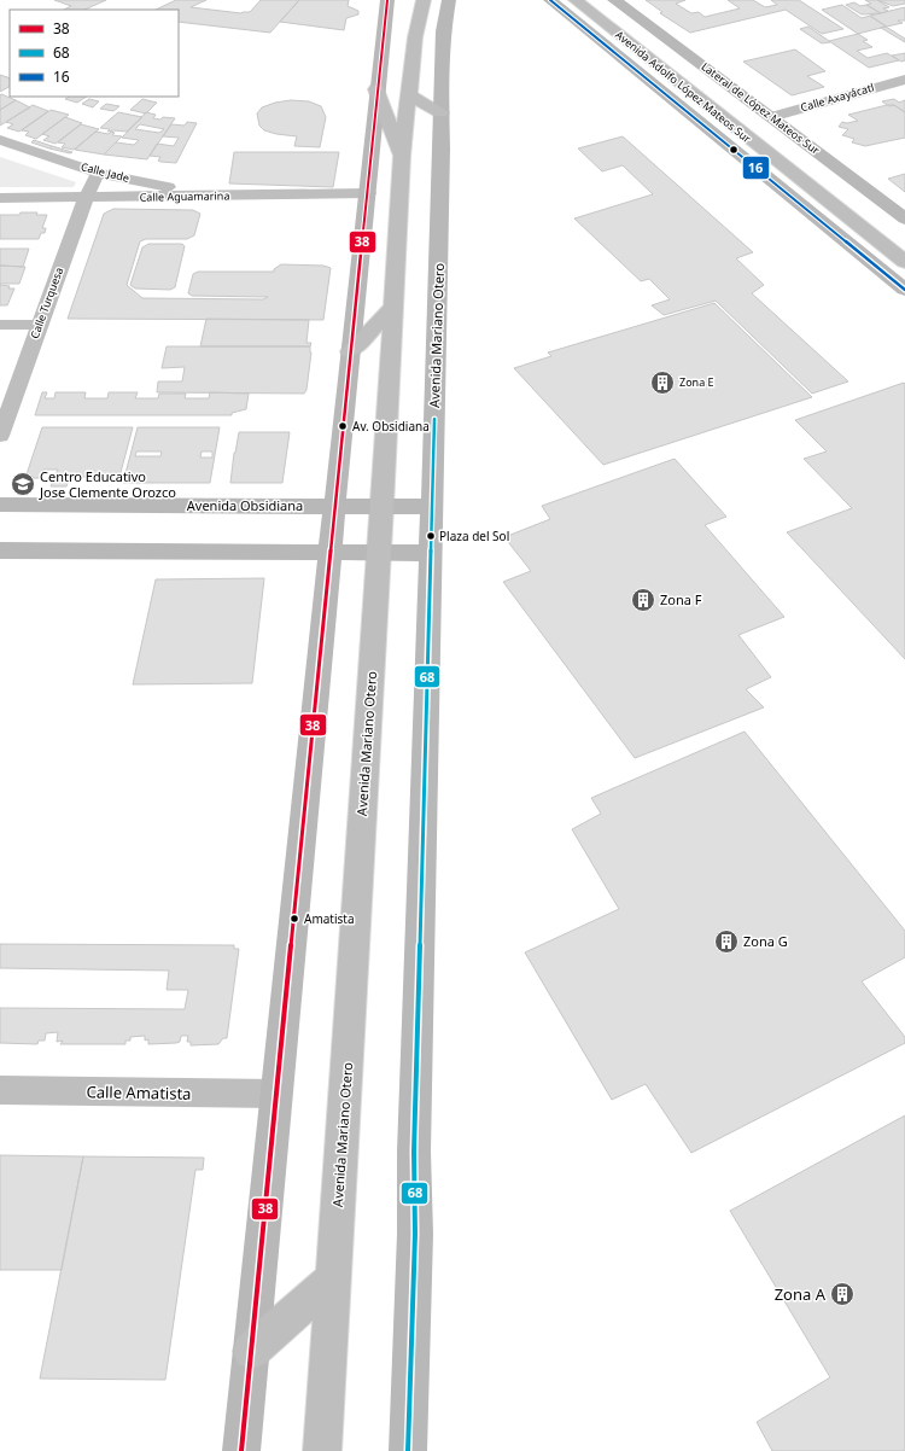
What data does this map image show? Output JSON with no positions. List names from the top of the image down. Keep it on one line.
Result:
{"streets":{"main road":["Avenida Adolfo López Mateos Sur","Lateral de López Mateos Sur","Avenida Mariano Otero","Avenida Obsidiana"],"street":["Calle Axayácatl","Calle Jade","Calle Aguamarina","Calle Turquesa","Calle Amatista"]},"crossings":[["Calle Axayácatl","Lateral de López Mateos Sur"],["Calle Jade","Calle Aguamarina"],["Calle Jade","Calle Turquesa"],["Calle Aguamarina","Calle Turquesa"],["Avenida Mariano Otero","Avenida Obsidiana"]],"places":{"building":["Zona E","Zona F","Zona G","Zona A"],"other":["Av. Obsidiana","Plaza del Sol","Amatista"],"school or university":["Centro Educativo Jose Clemente Orozco"]},"lines":["transit line 38","transit line 16","transit line 68"],"legend":["38","68","16"]}
